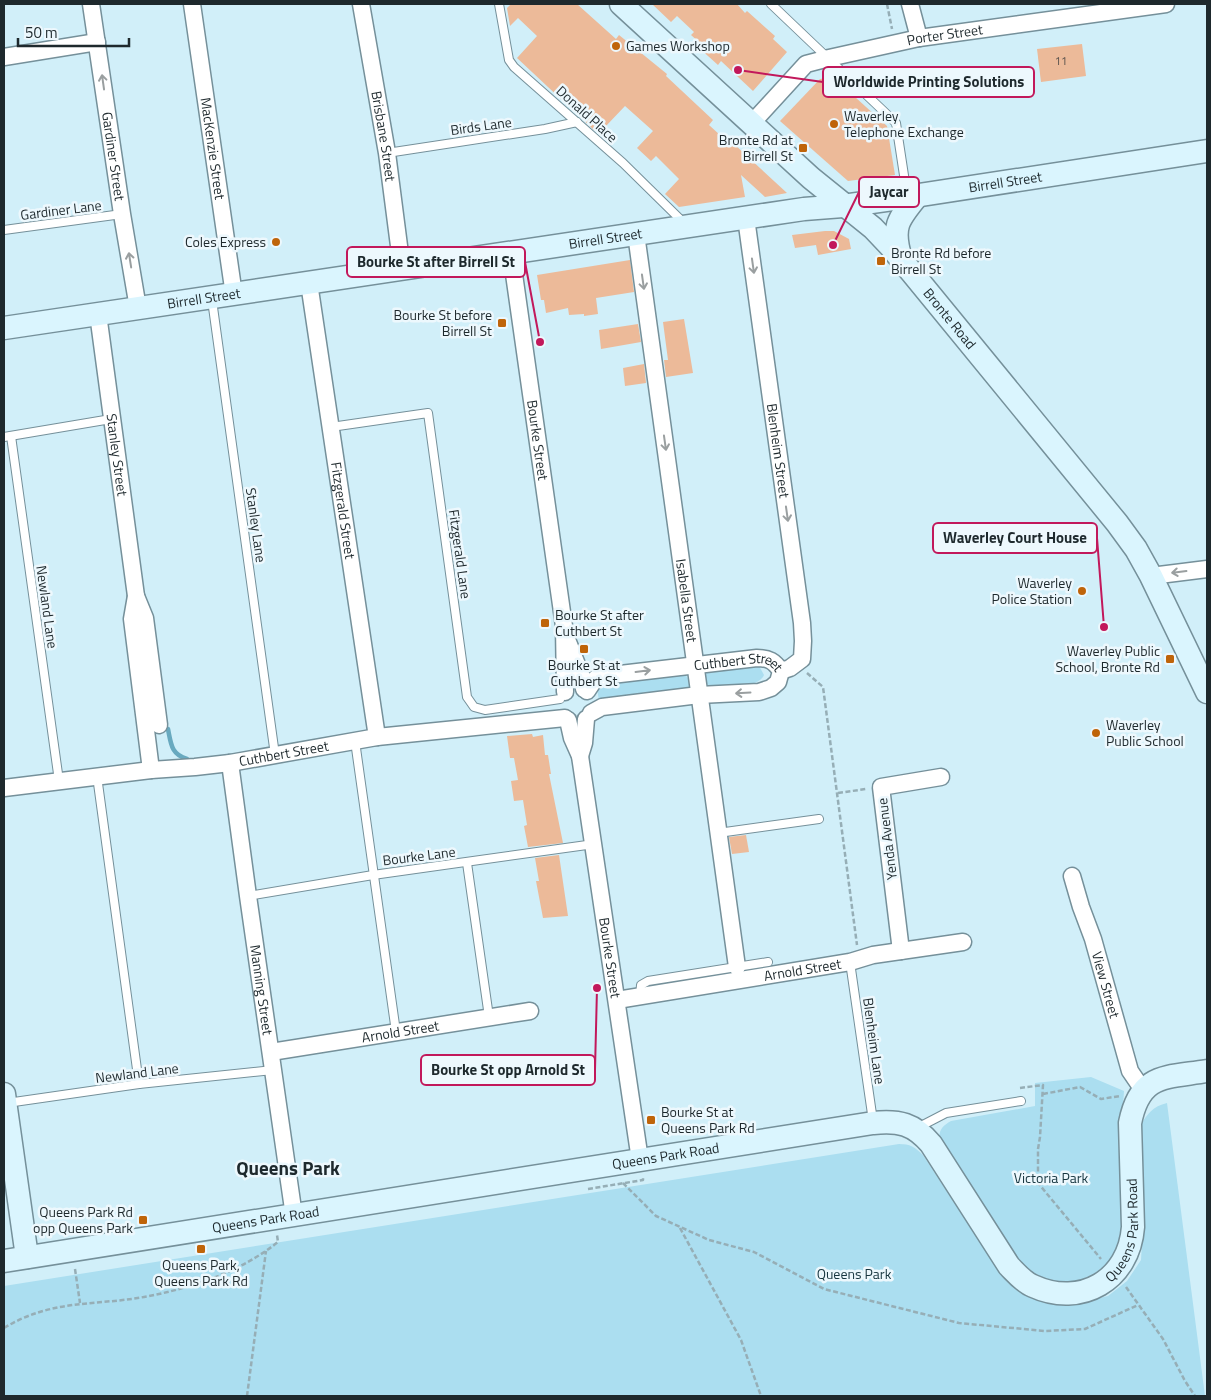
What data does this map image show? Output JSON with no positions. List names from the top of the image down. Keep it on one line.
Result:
{"streets":{"street":["Porter Street","Brisbane Street","MacKenzie Street","Gardiner Street","Birrell Street","Bronte Road","Bourke Street","Blenheim Street","Stanley Street","Fitzgerald Street","Isabella Street","Cuthbert Street","Yenda Avenue","Arnold Street","View Street","Manning Street","Queens Park Road"],"lane":["Donald Place","Birds Lane","Gardiner Lane","Stanley Lane","Fitzgerald Lane","Newland Lane","Bourke Lane","Blenheim Lane"]},"crossings":[["Porter Street","Bronte Road"],["Donald Place","Birds Lane"],["Donald Place","Birrell Street"],["Birds Lane","Brisbane Street"],["Brisbane Street","Birrell Street"],["MacKenzie Street","Birrell Street"],["Gardiner Street","Birrell Street"],["Gardiner Street","Gardiner Lane"],["Birrell Street","Bronte Road"],["Birrell Street","Bourke Street"],["Birrell Street","Blenheim Street"],["Birrell Street","Stanley Street"],["Birrell Street","Fitzgerald Street"],["Birrell Street","Stanley Lane"],["Birrell Street","Isabella Street"],["Bourke Street","Fitzgerald Lane"],["Bourke Street","Cuthbert Street"],["Bourke Street","Bourke Lane"],["Bourke Street","Arnold Street"],["Bourke Street","Queens Park Road"],["Stanley Street","Cuthbert Street"],["Fitzgerald Street","Fitzgerald Lane"],["Fitzgerald Street","Cuthbert Street"],["Stanley Lane","Cuthbert Street"],["Fitzgerald Lane","Cuthbert Street"],["Isabella Street","Cuthbert Street"],["Isabella Street","Arnold Street"],["Newland Lane","Cuthbert Street"],["Newland Lane","Manning Street"],["Cuthbert Street","Manning Street"],["Yenda Avenue","Arnold Street"],["Bourke Lane","Manning Street"],["Arnold Street","Manning Street"],["Arnold Street","Blenheim Lane"],["View Street","Queens Park Road"],["Manning Street","Queens Park Road"],["Blenheim Lane","Queens Park Road"]],"one_way":["Gardiner Street","Blenheim Street","Isabella Street"],"districts":["Queens Park"],"parks":["Victoria Park","Queens Park"],"places":{"other":["Games Workshop","Worldwide Printing Solutions","Waverley Telephone Exchange","Coles Express","Jaycar","Bourke St after Birrell St","Waverley Police Station","Waverley Court House","Waverley Public School","Bourke St opp Arnold St"],"transit":["Bronte Rd at Birrell St","Bronte Rd before Birrell St","Bourke St before Birrell St","Bourke St after Cuthbert St","Bourke St at Cuthbert St","Waverley Public School, Bronte Rd","Bourke St at Queens Park Rd","Queens Park Rd opp Queens Park","Queens Park, Queens Park Rd"]},"house_numbers":["11"],"scale_bar":"50 m"}
